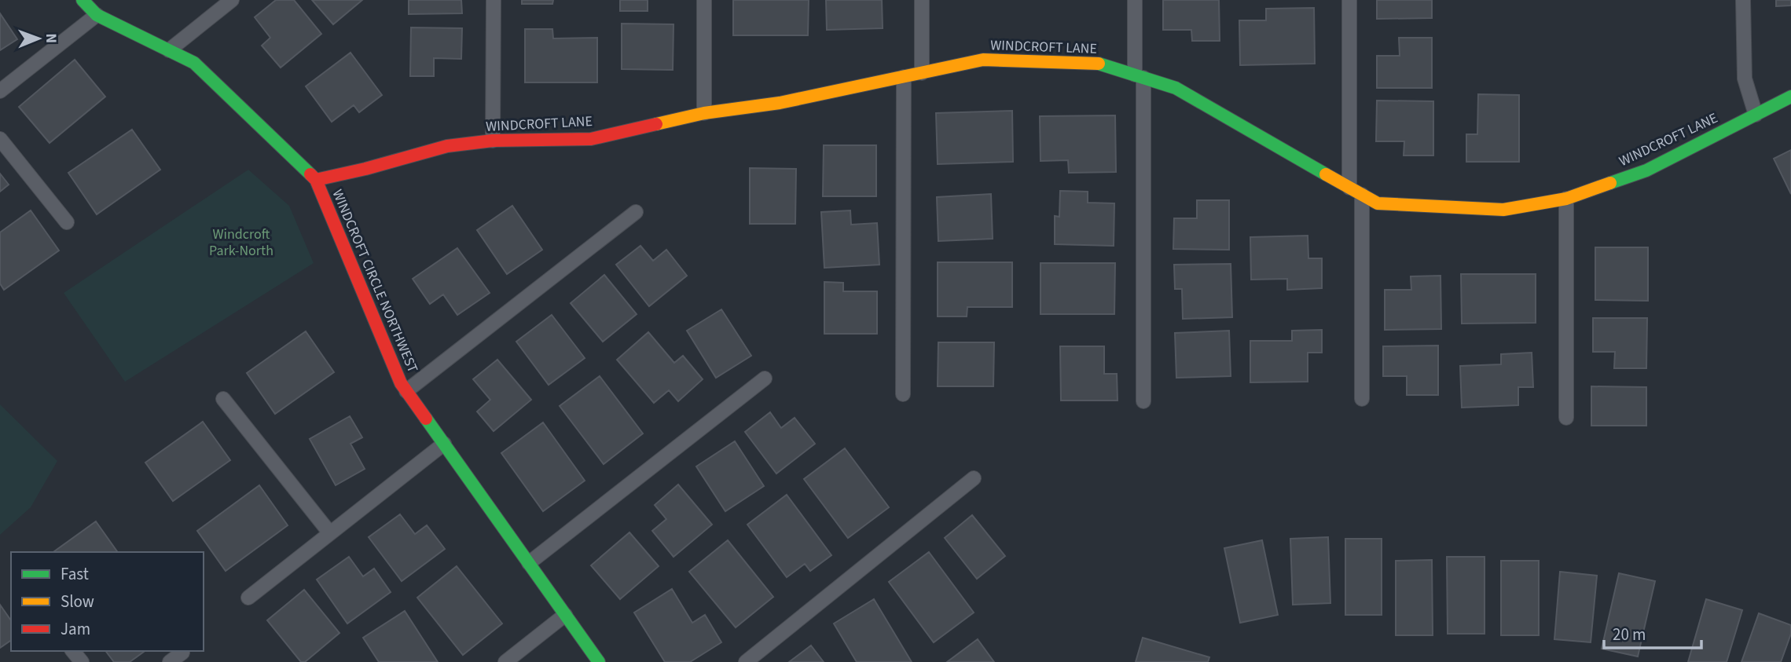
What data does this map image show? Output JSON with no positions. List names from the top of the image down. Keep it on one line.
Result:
{"streets":{"street":["WINDCROFT LANE","WINDCROFT CIRCLE NORTHWEST"]},"crossings":[["WINDCROFT LANE","WINDCROFT CIRCLE NORTHWEST"]],"parks":["Windcroft Park-North"],"legend":["Fast","Slow","Jam"],"scale_bar":"20 m","north":"right"}
